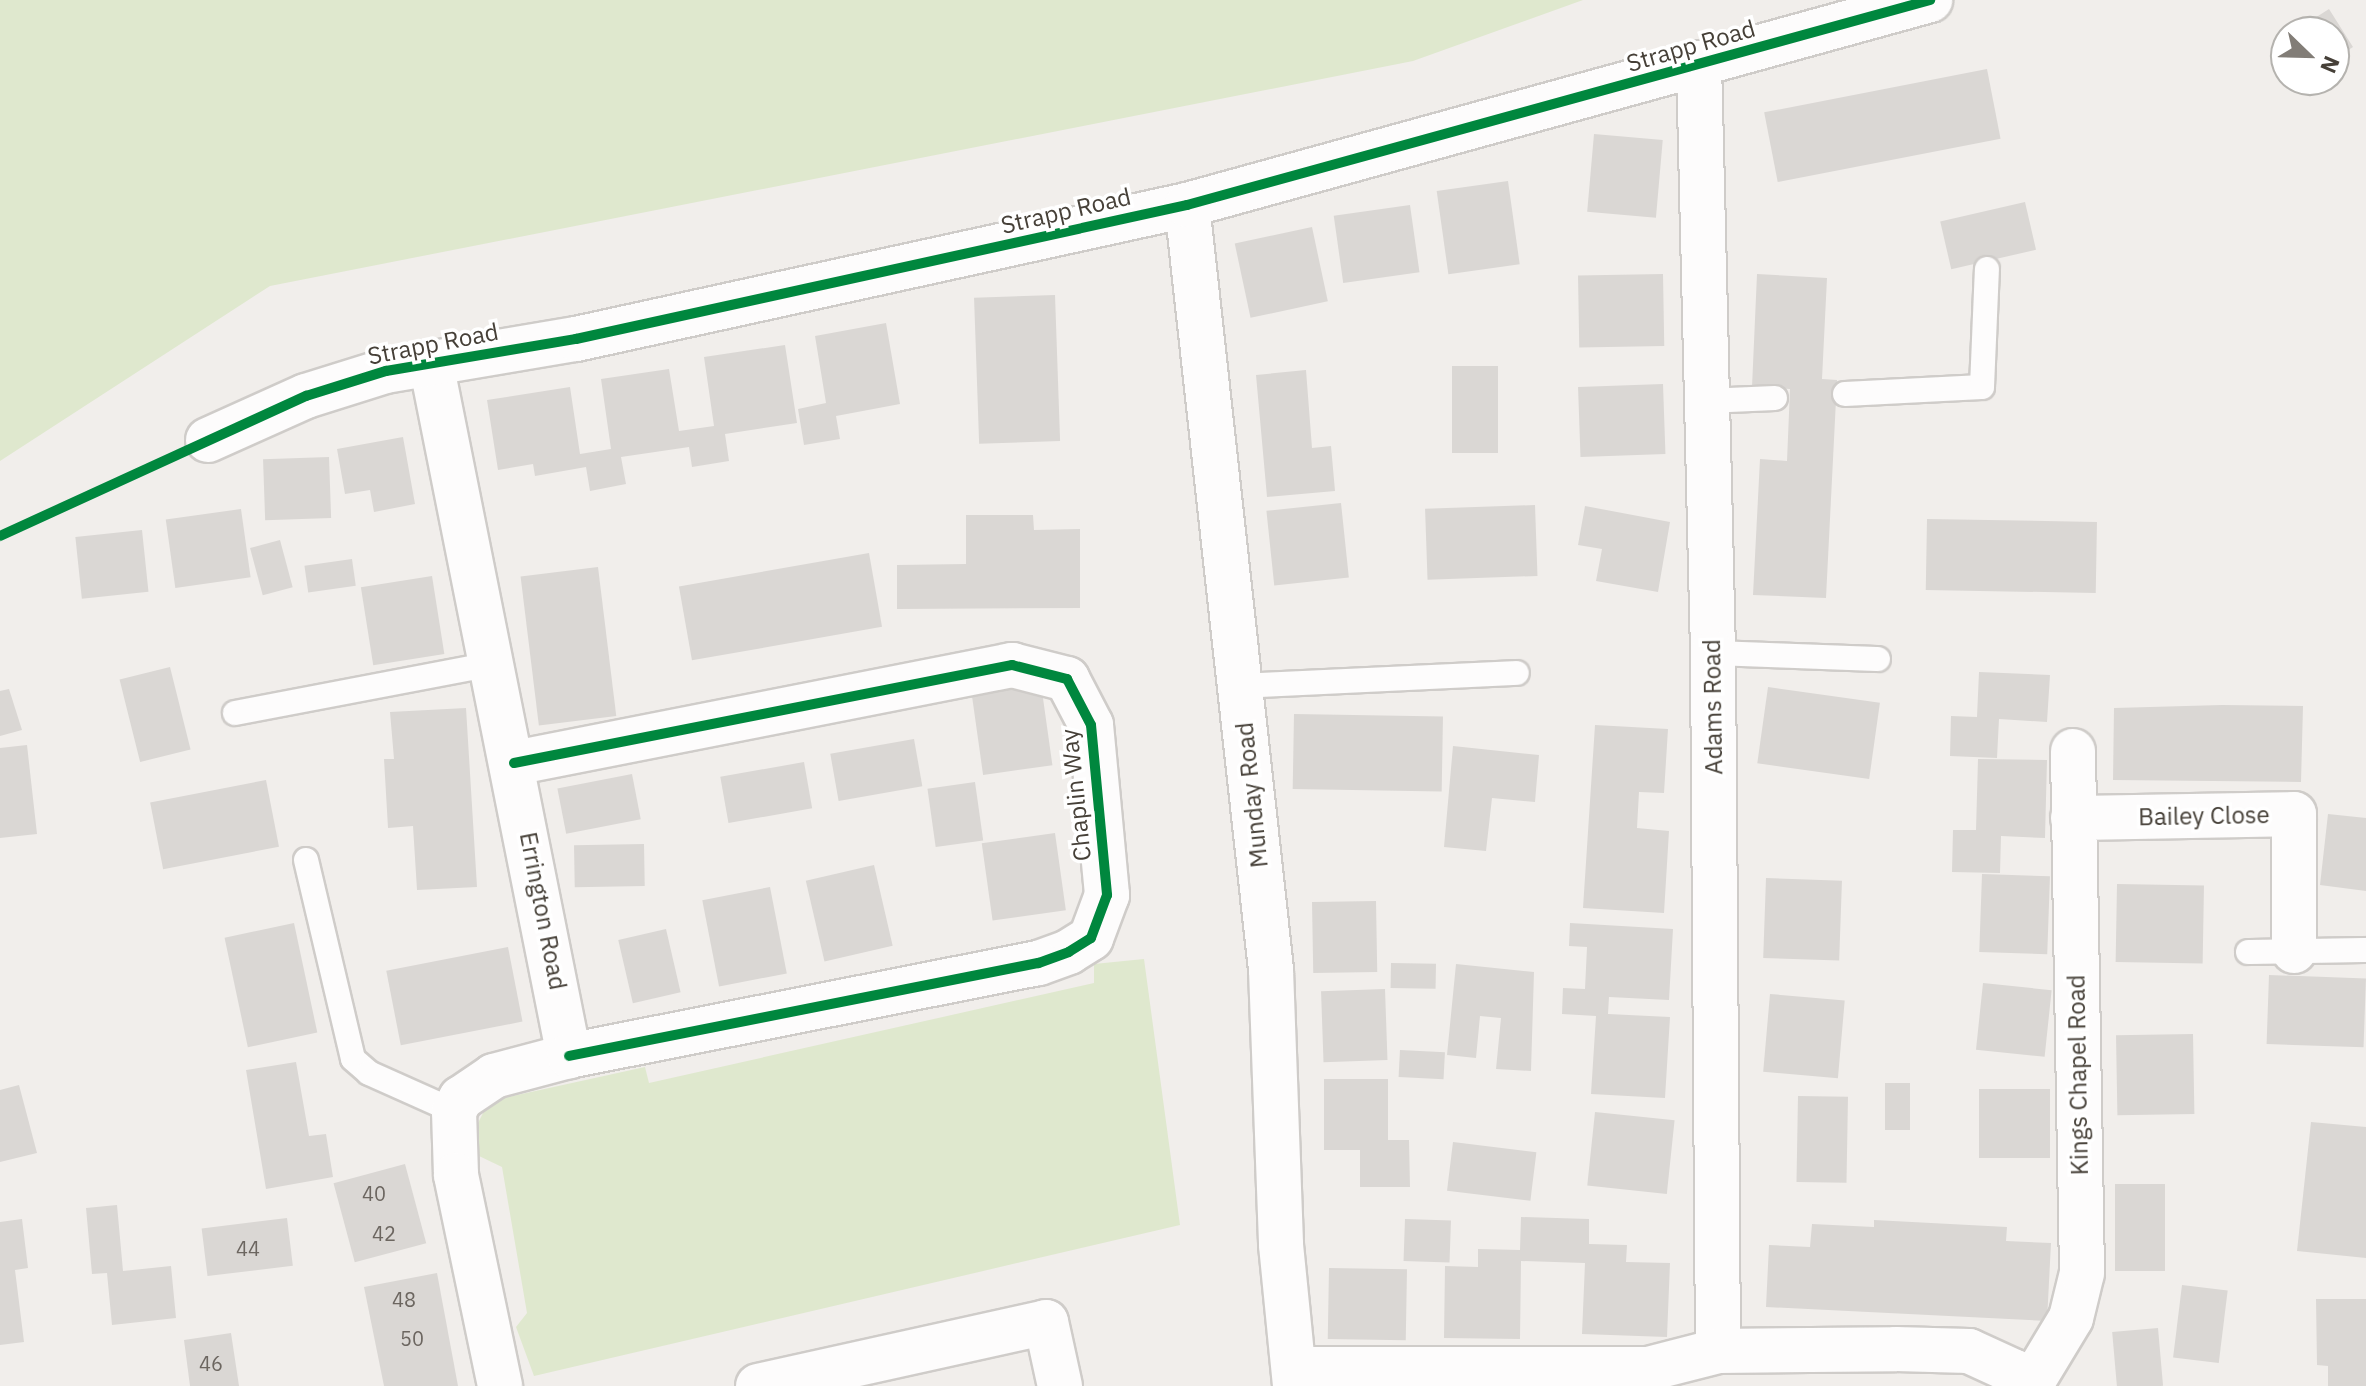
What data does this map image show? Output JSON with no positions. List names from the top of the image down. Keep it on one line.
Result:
{"streets":{"street":["Strapp Road","Adams Road","Chaplin Way","Munday Road","Bailey Close","Errington Road","Kings Chapel Road"]},"crossings":[["Strapp Road","Adams Road"],["Strapp Road","Munday Road"],["Strapp Road","Errington Road"],["Chaplin Way","Errington Road"],["Bailey Close","Kings Chapel Road"]],"house_numbers":["40","42","44","48","50","46"],"north":"bottom right"}
